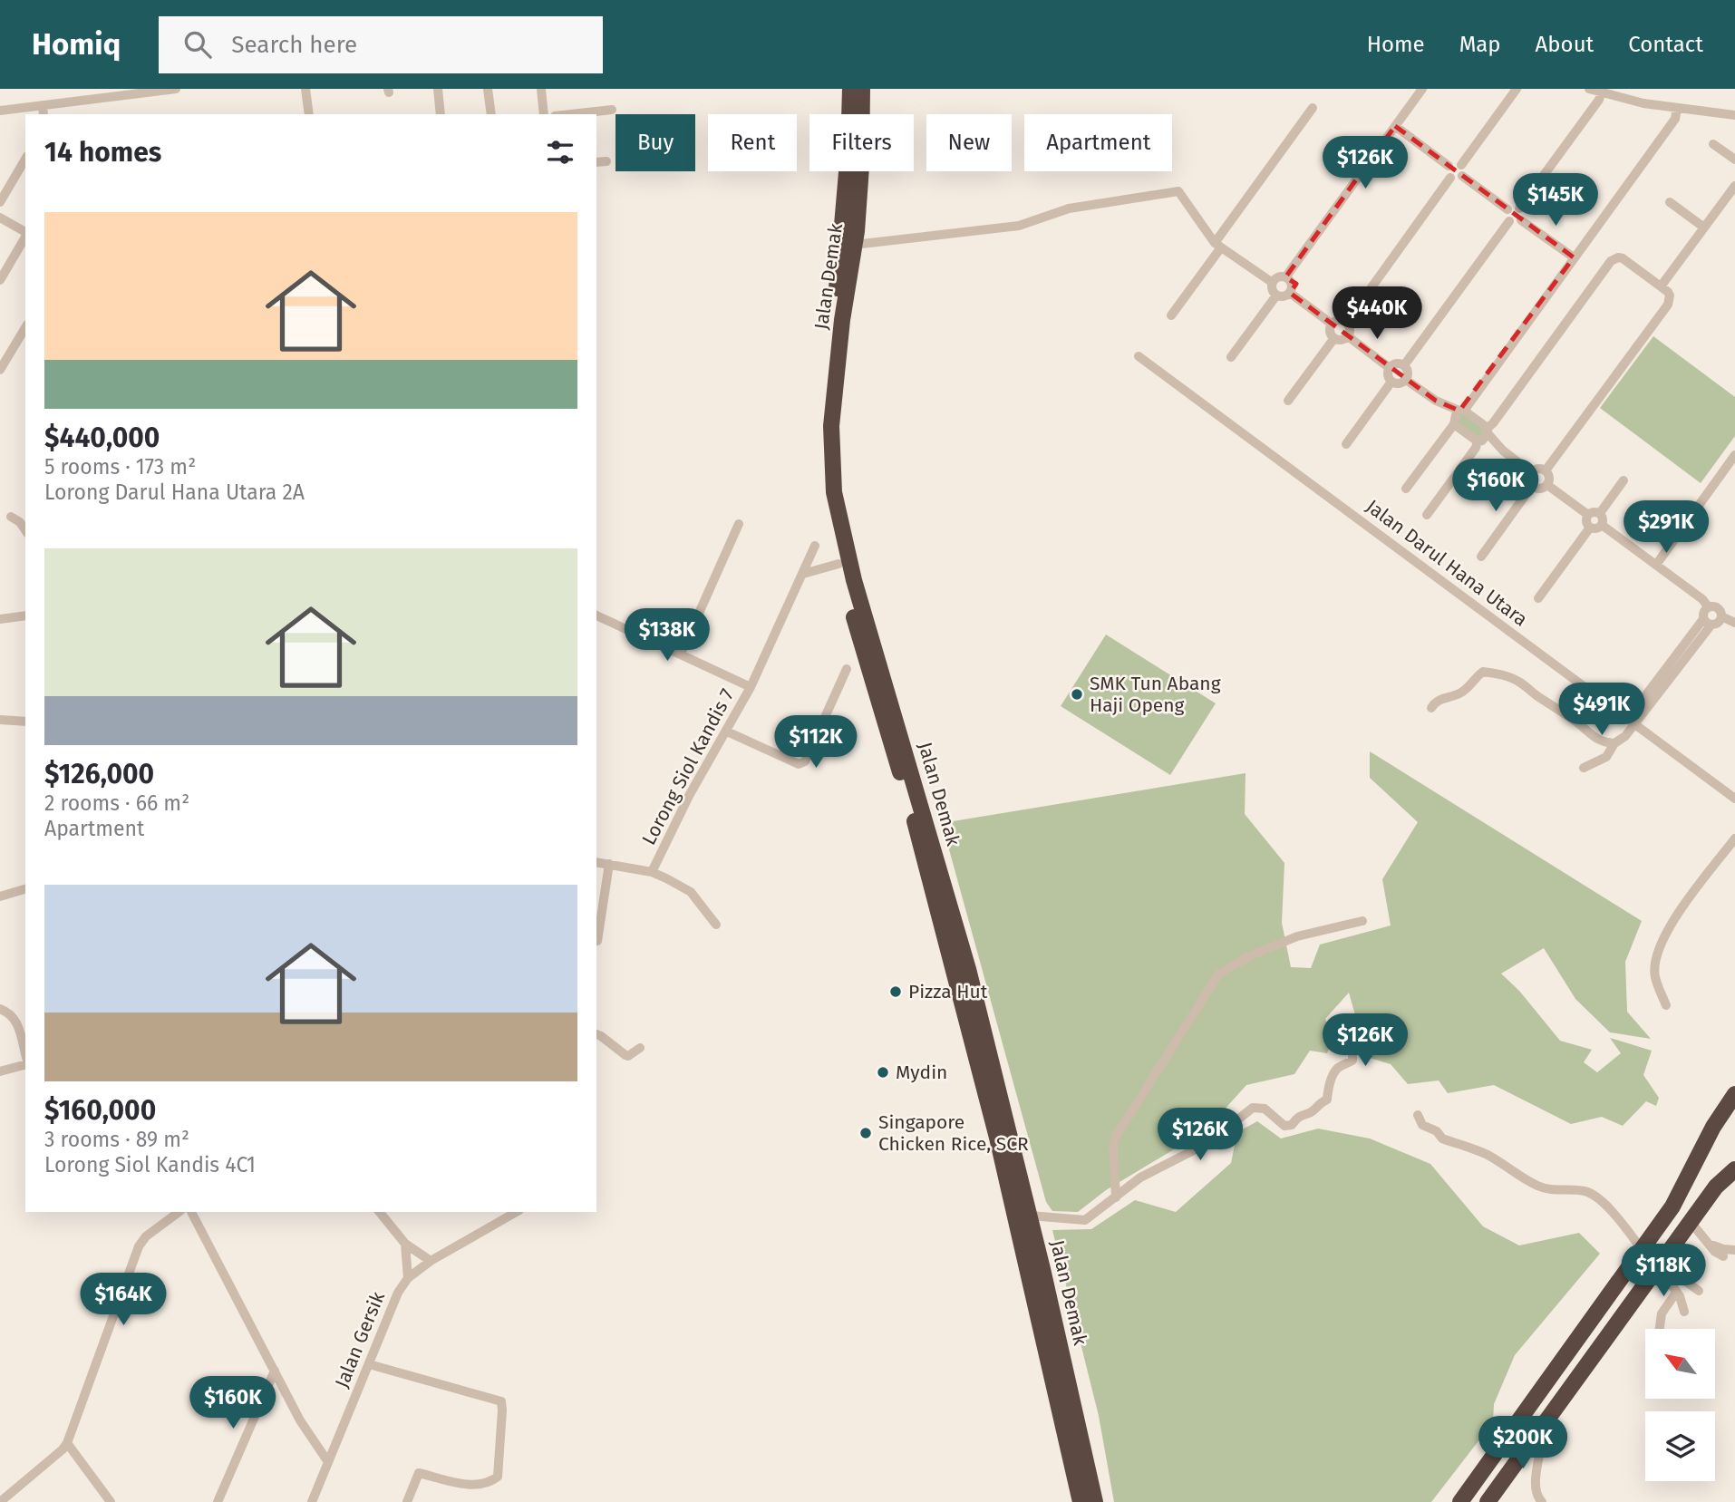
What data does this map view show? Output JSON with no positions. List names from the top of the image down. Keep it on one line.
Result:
{"streets":{"highway":["Jalan Demak"],"street":["Jalan Darul Hana Utara","Lorong Siol Kandis 7","Jalan Gersik"]},"places":["SMK Tun Abang Haji Openg","Pizza Hut","Mydin","Singapore Chicken Rice, SCR"],"north":"top left","page":{"header":"Homiq","search":"Search here","nav":["Home","Map","About","Contact"],"chip":["Buy","Rent","Filters","New","Apartment"],"heading":"14 homes","price":["$126K","$145K","$440K","$160K","$291K","$138K","$491K","$112K","$126K","$126K","$118K","$164K","$160K","$200K"],"list":[{"name":"$440,000","note":"5 rooms · 173 m² · Lorong Darul Hana Utara 2A"},{"name":"$126,000","note":"2 rooms · 66 m² · Apartment"},{"name":"$160,000","note":"3 rooms · 89 m² · Lorong Siol Kandis 4C1"}]}}
